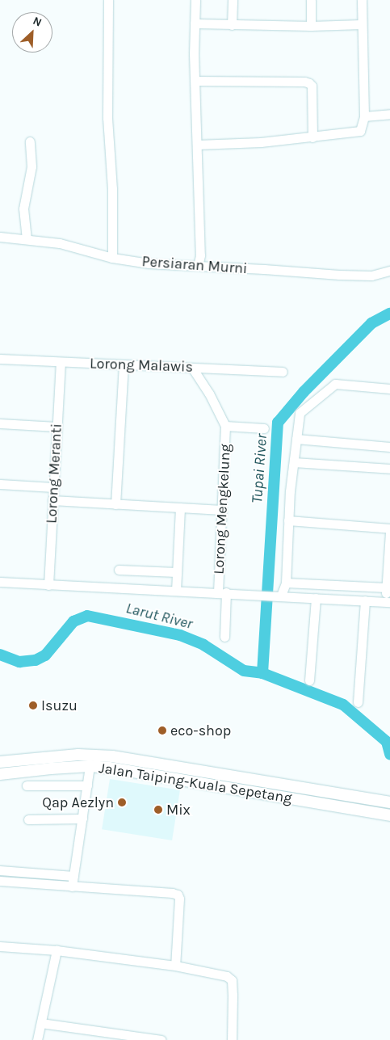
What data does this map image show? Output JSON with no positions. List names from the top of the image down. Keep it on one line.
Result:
{"streets":{"main road":["Jalan Taiping-Kuala Sepetang"],"street":["Persiaran Murni","Lorong Malawis","Lorong Meranti","Lorong Mengkelung"]},"crossings":[["Lorong Malawis","Lorong Meranti"]],"water":["Tupai River","Larut River"],"places":["Isuzu","eco-shop","Qap Aezlyn","Mix"],"north":"top right"}
